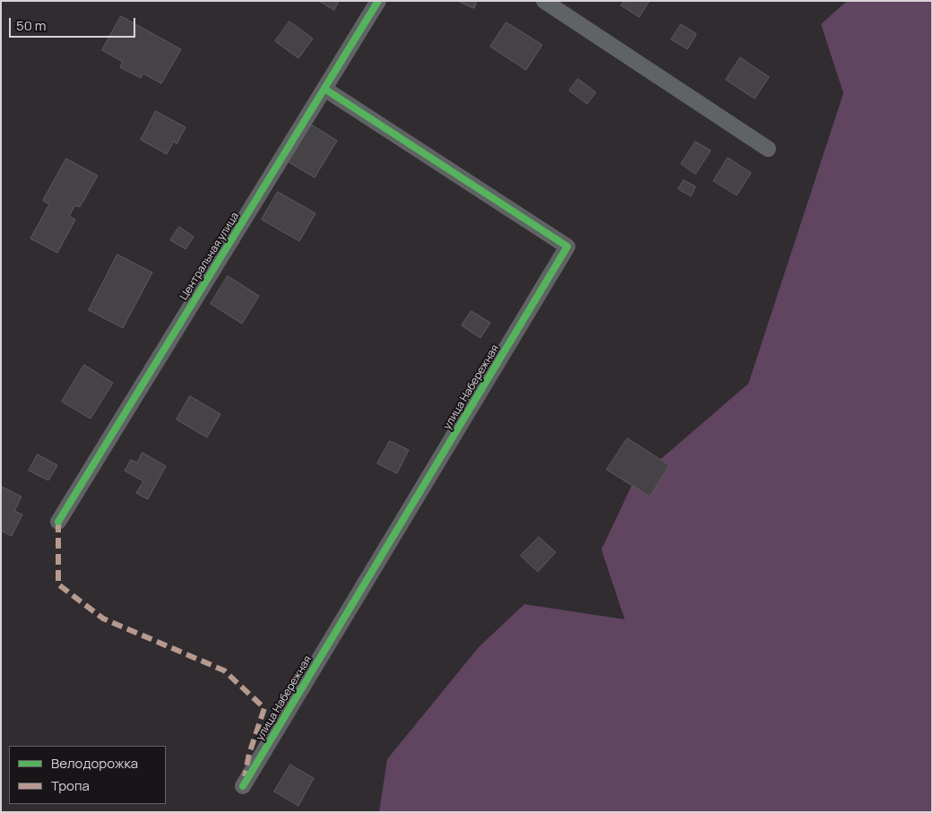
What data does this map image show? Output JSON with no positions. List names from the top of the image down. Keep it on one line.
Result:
{"streets":{"street":["Центральная улица","улица Набережная"]},"crossings":[["Центральная улица","улица Набережная"]],"legend":["Велодорожка","Тропа"],"scale_bar":"50 m"}
